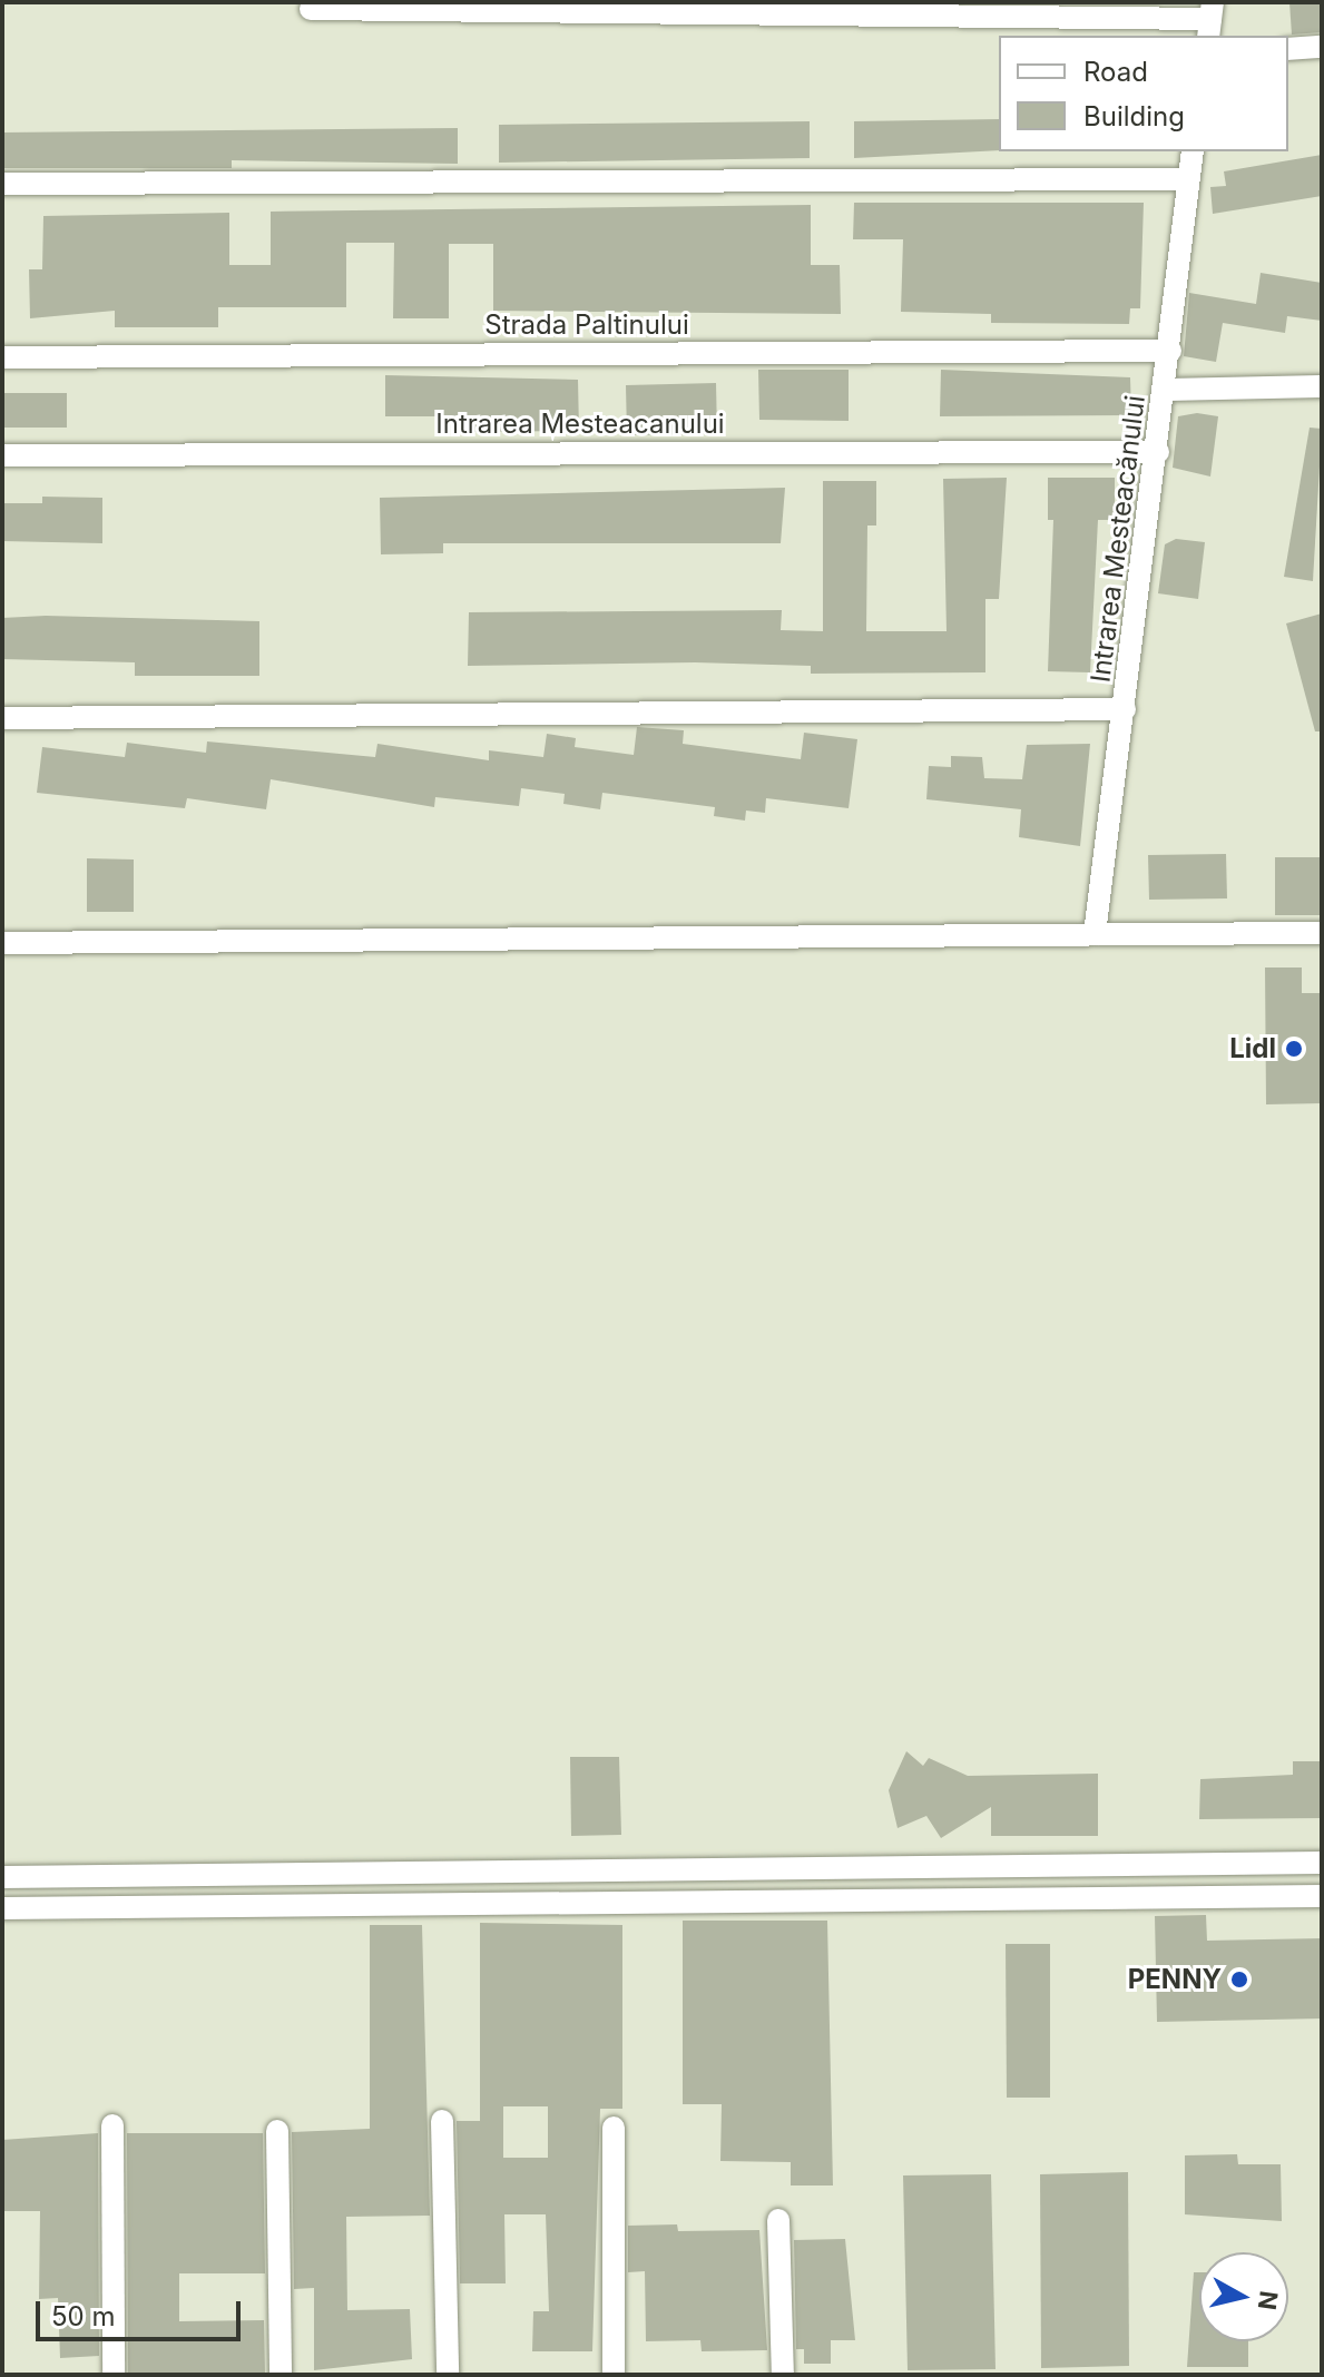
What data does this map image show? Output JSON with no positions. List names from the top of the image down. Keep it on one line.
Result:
{"streets":{"street":["Strada Paltinului","Intrarea Mesteacanului","Intrarea Mesteacănului"]},"crossings":[["Strada Paltinului","Intrarea Mesteacănului"],["Intrarea Mesteacanului","Intrarea Mesteacănului"]],"places":["Lidl","PENNY"],"legend":["Road","Building"],"scale_bar":"50 m","north":"right"}
